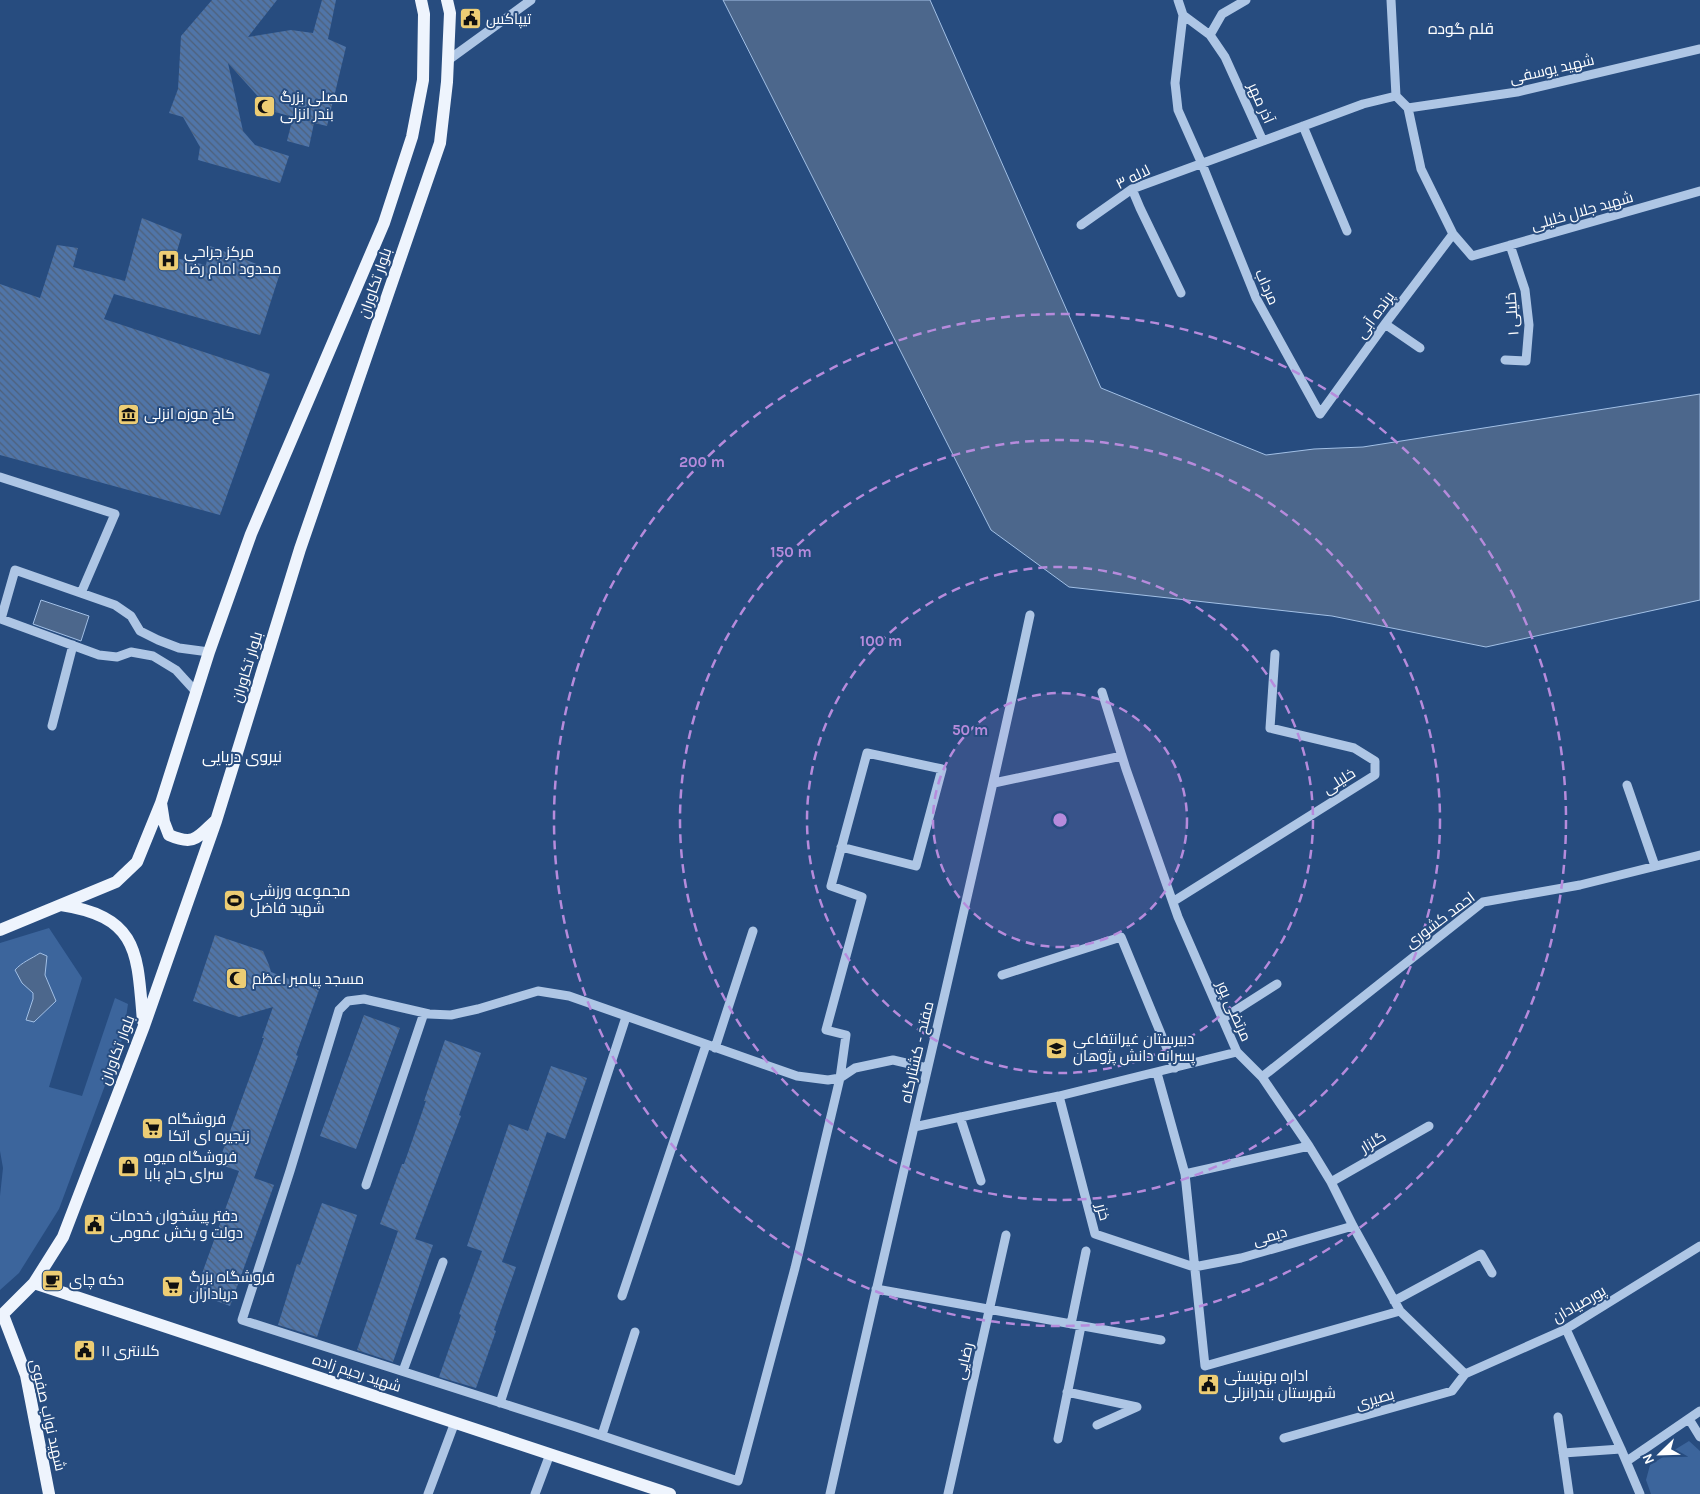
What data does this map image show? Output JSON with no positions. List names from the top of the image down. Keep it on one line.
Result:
{"streets":{"main road":["بلوار تکاوران","شهید رحیم زاده","شهید نواب صفوی"],"street":["شهید یوسفی","آذر مهر","لاله ۳","شهید جلال خلیلی","مرداب","خلیلی ۱","پرنده آبی","خلیلی","احمد کشوری","مرتضی پور","مفتح - کشتارگاه","گلزار","خزر","دیمی","پورصیادان","رضایی","بصیری"]},"crossings":[["آذر مهر","لاله ۳"],["آذر مهر","مرداب"],["لاله ۳","مرداب"],["شهید جلال خلیلی","خلیلی ۱"],["شهید جلال خلیلی","پرنده آبی"],["بلوار تکاوران","شهید رحیم زاده"],["بلوار تکاوران","شهید نواب صفوی"],["مرداب","پرنده آبی"],["خلیلی","مرتضی پور"],["احمد کشوری","مرتضی پور"],["مرتضی پور","گلزار"],["مرتضی پور","دیمی"],["مرتضی پور","پورصیادان"],["مرتضی پور","بصیری"],["خزر","دیمی"],["پورصیادان","بصیری"]],"districts":["قلم گوده","نیروی دریایی"],"places":{"public building":["تیپاکس","دفتر پیشخوان خدمات دولت و بخش عمومی","کلانتری ۱۱","اداره بهزیستی شهرستان بندرانزلی"],"mosque":["مصلی بزرگ بندر انزلی","مسجد پیامبر اعظم"],"hospital":["مرکز جراحی محدود امام رضا"],"museum":["کاخ موزه انزلی"],"sports":["مجموعه ورزشی شهید فاضل"],"school or university":["دبیرستان غیرانتفاعی پسرانه دانش پژوهان"],"supermarket":["فروشگاه زنجیره ای اتکا","فروشگاه بزرگ دریاداران"],"shop":["فروشگاه میوه سرای حاج بابا"],"cafe":["دکه چای"]},"north":"bottom left","rings":["200 m","150 m","100 m","50 m"]}
